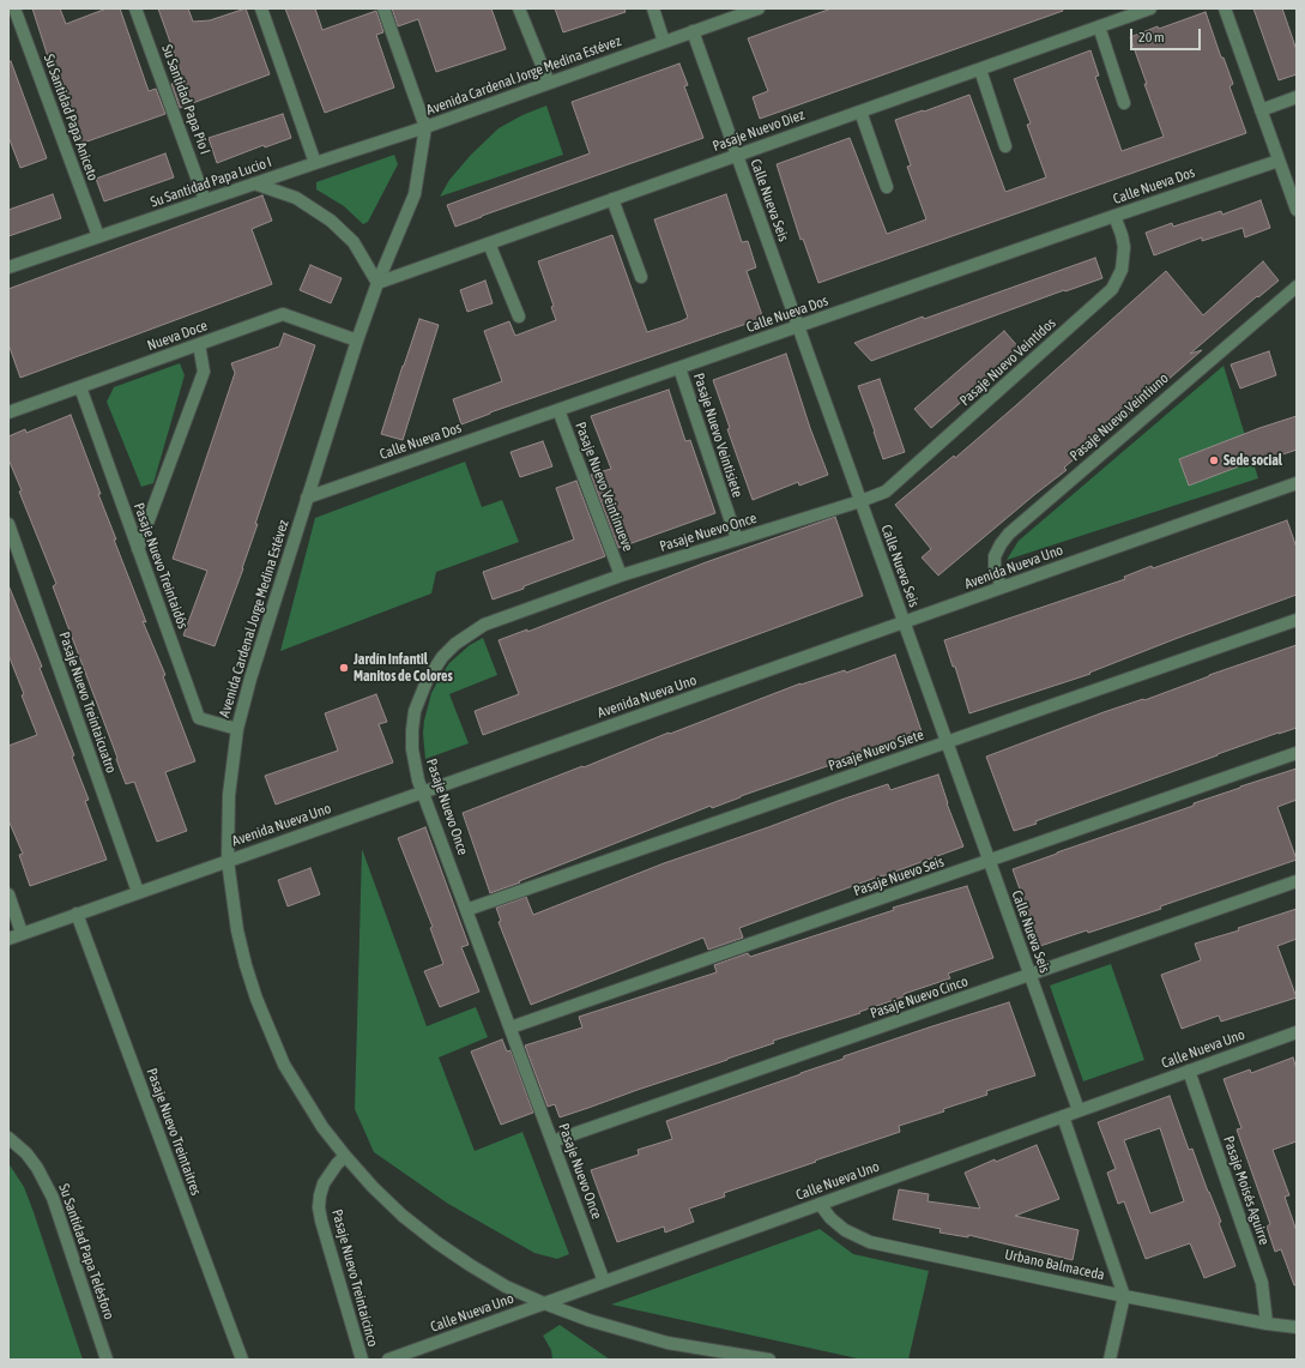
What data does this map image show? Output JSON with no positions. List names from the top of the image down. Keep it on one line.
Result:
{"streets":{"street":["Avenida Cardenal Jorge Medina Estévez","Su Santidad Papa Pío I","Su Santidad Papa Aniceto","Pasaje Nuevo Diez","Su Santidad Papa Lucio I","Calle Nueva Dos","Calle Nueva Seis","Nueva Doce","Pasaje Nuevo Veintidos","Pasaje Nuevo Veintiuno","Pasaje Nuevo Veintisiete","Pasaje Nuevo Veintinueve","Pasaje Nuevo Once","Pasaje Nuevo Treintaidós","Avenida Nueva Uno","Pasaje Nuevo Treintaicuatro","Pasaje Nuevo Siete","Pasaje Nuevo Seis","Pasaje Nuevo Cinco","Calle Nueva Uno","Pasaje Nuevo Treintaitres","Pasaje Moisés Aguirre","Su Santidad Papa Telésforo","Urbano Balmaceda","Pasaje Nuevo Treintaicinco"]},"crossings":[["Avenida Cardenal Jorge Medina Estévez","Pasaje Nuevo Diez"],["Avenida Cardenal Jorge Medina Estévez","Su Santidad Papa Lucio I"],["Avenida Cardenal Jorge Medina Estévez","Calle Nueva Dos"],["Avenida Cardenal Jorge Medina Estévez","Calle Nueva Seis"],["Avenida Cardenal Jorge Medina Estévez","Nueva Doce"],["Avenida Cardenal Jorge Medina Estévez","Pasaje Nuevo Treintaidós"],["Avenida Cardenal Jorge Medina Estévez","Avenida Nueva Uno"],["Avenida Cardenal Jorge Medina Estévez","Calle Nueva Uno"],["Avenida Cardenal Jorge Medina Estévez","Pasaje Nuevo Treintaicinco"],["Su Santidad Papa Pío I","Su Santidad Papa Lucio I"],["Su Santidad Papa Aniceto","Su Santidad Papa Lucio I"],["Pasaje Nuevo Diez","Calle Nueva Seis"],["Calle Nueva Dos","Calle Nueva Seis"],["Calle Nueva Dos","Pasaje Nuevo Veintidos"],["Calle Nueva Dos","Pasaje Nuevo Veintisiete"],["Calle Nueva Dos","Pasaje Nuevo Veintinueve"],["Calle Nueva Seis","Pasaje Nuevo Veintidos"],["Calle Nueva Seis","Pasaje Nuevo Once"],["Calle Nueva Seis","Avenida Nueva Uno"],["Calle Nueva Seis","Pasaje Nuevo Siete"],["Calle Nueva Seis","Pasaje Nuevo Seis"],["Calle Nueva Seis","Pasaje Nuevo Cinco"],["Calle Nueva Seis","Calle Nueva Uno"],["Nueva Doce","Pasaje Nuevo Treintaidós"],["Pasaje Nuevo Veintidos","Pasaje Nuevo Once"],["Pasaje Nuevo Veintiuno","Avenida Nueva Uno"],["Pasaje Nuevo Veintisiete","Pasaje Nuevo Once"],["Pasaje Nuevo Veintinueve","Pasaje Nuevo Once"],["Pasaje Nuevo Once","Avenida Nueva Uno"],["Pasaje Nuevo Once","Pasaje Nuevo Siete"],["Pasaje Nuevo Once","Pasaje Nuevo Seis"],["Pasaje Nuevo Once","Pasaje Nuevo Cinco"],["Pasaje Nuevo Once","Calle Nueva Uno"],["Avenida Nueva Uno","Pasaje Nuevo Treintaicuatro"],["Avenida Nueva Uno","Pasaje Nuevo Treintaitres"],["Calle Nueva Uno","Pasaje Moisés Aguirre"],["Calle Nueva Uno","Urbano Balmaceda"],["Pasaje Moisés Aguirre","Urbano Balmaceda"]],"places":["Sede social","Jardín Infantil Manitos de Colores"],"scale_bar":"20 m"}
